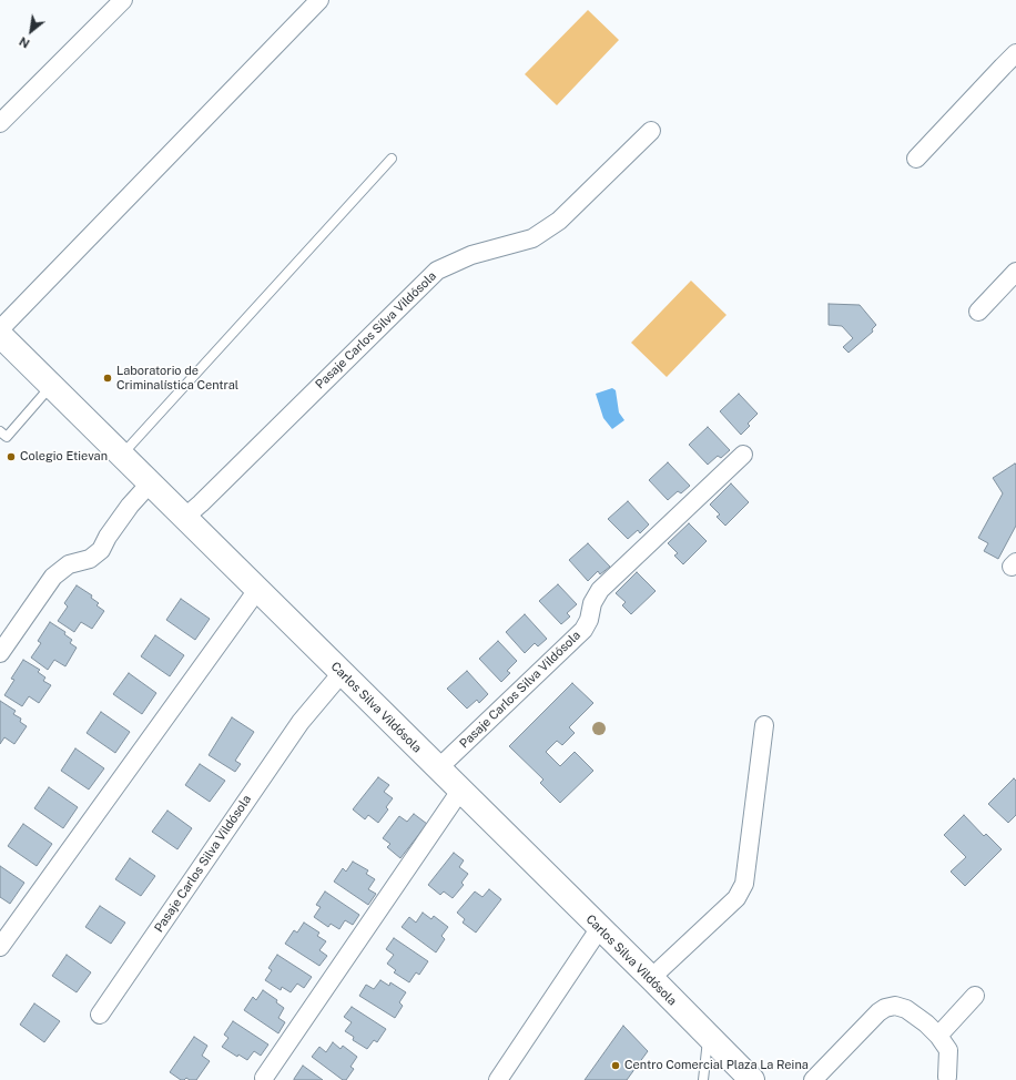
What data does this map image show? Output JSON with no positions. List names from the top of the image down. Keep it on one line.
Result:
{"streets":{"street":["Pasaje Carlos Silva Vildósola","Carlos Silva Vildósola"]},"crossings":[["Pasaje Carlos Silva Vildósola","Carlos Silva Vildósola"]],"places":["Laboratorio de Criminalística Central","Colegio Etievan","Centro Comercial Plaza La Reina"],"north":"bottom left"}
